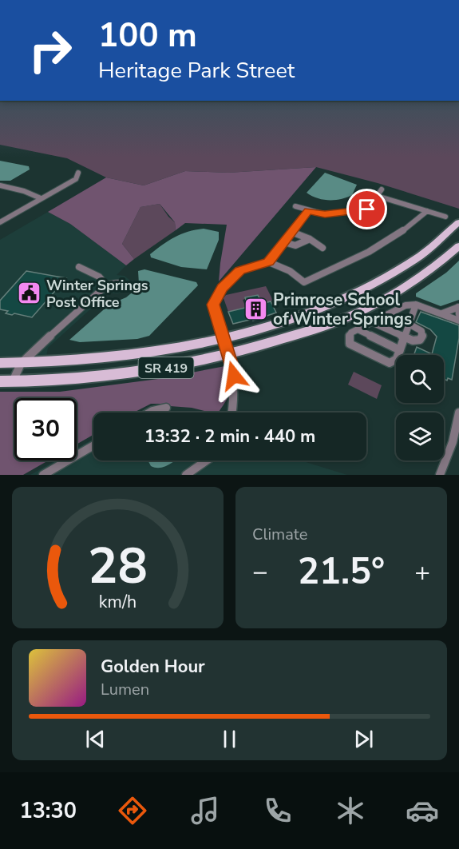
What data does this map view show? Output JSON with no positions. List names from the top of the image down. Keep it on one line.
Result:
{"streets":{"main road":["SR 419"]},"places":{"public building":["Winter Springs Post Office"],"building":["Primrose School of Winter Springs"]},"page":{"turn":["100 m","Heritage Park Street"],"limit":"30","trip":"13:32 · 2 min · 440 m","tile":"Climate","heat":["−","21.5°","+"],"song":["Golden Hour","Lumen"],"tabs":"13:30","gauge":["28","km/h"]}}
